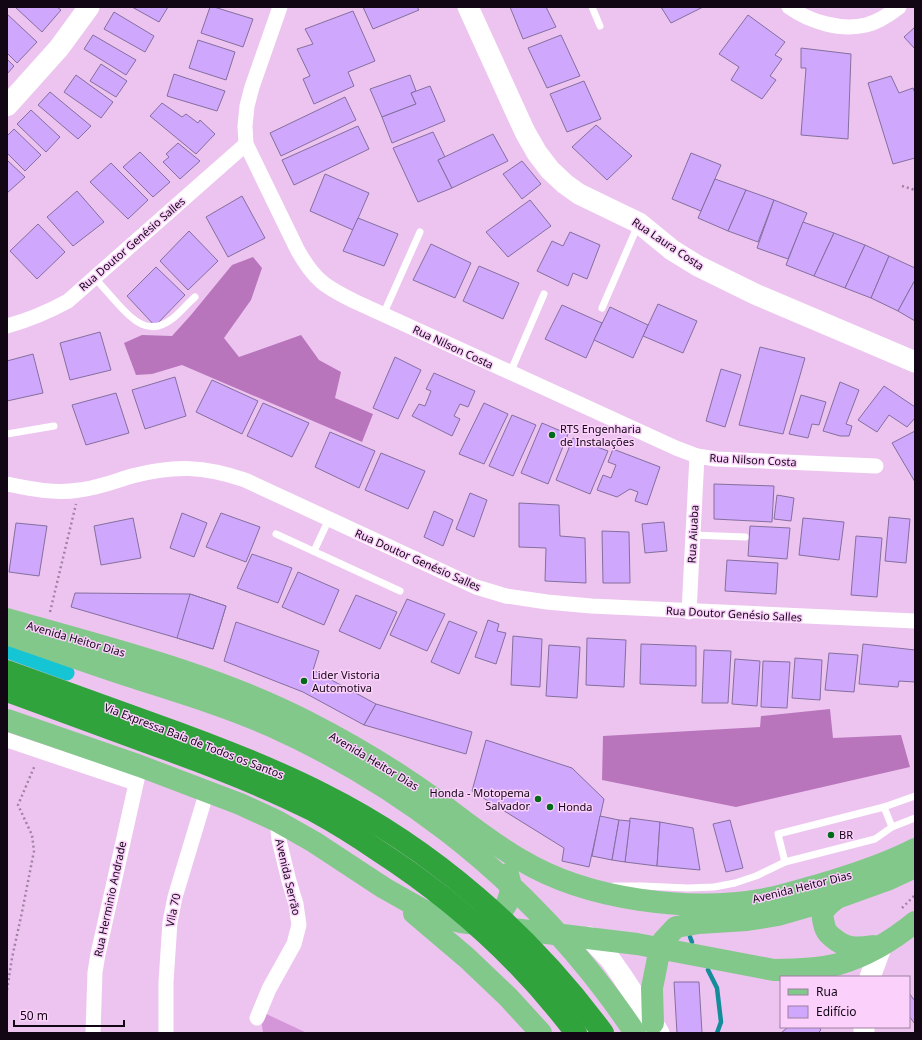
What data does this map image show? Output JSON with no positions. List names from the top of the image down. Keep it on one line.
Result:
{"streets":{"highway":["Via Expressa Baía de Todos os Santos"],"main road":["Avenida Heitor Dias"],"street":["Rua Doutor Genésio Salles","Rua Laura Costa","Rua Nilson Costa","Rua Aiuaba","Avenida Serrão","Rua Herminio Andrade","Vila 70"]},"crossings":[["Rua Doutor Genésio Salles","Rua Nilson Costa"],["Rua Doutor Genésio Salles","Rua Aiuaba"],["Rua Nilson Costa","Rua Aiuaba"]],"places":["RTS Engenharia de Instalações","Lider Vistoria Automotiva","Honda - Motopema Salvador","Honda","BR"],"legend":["Rua","Edifício"],"scale_bar":"50 m"}
